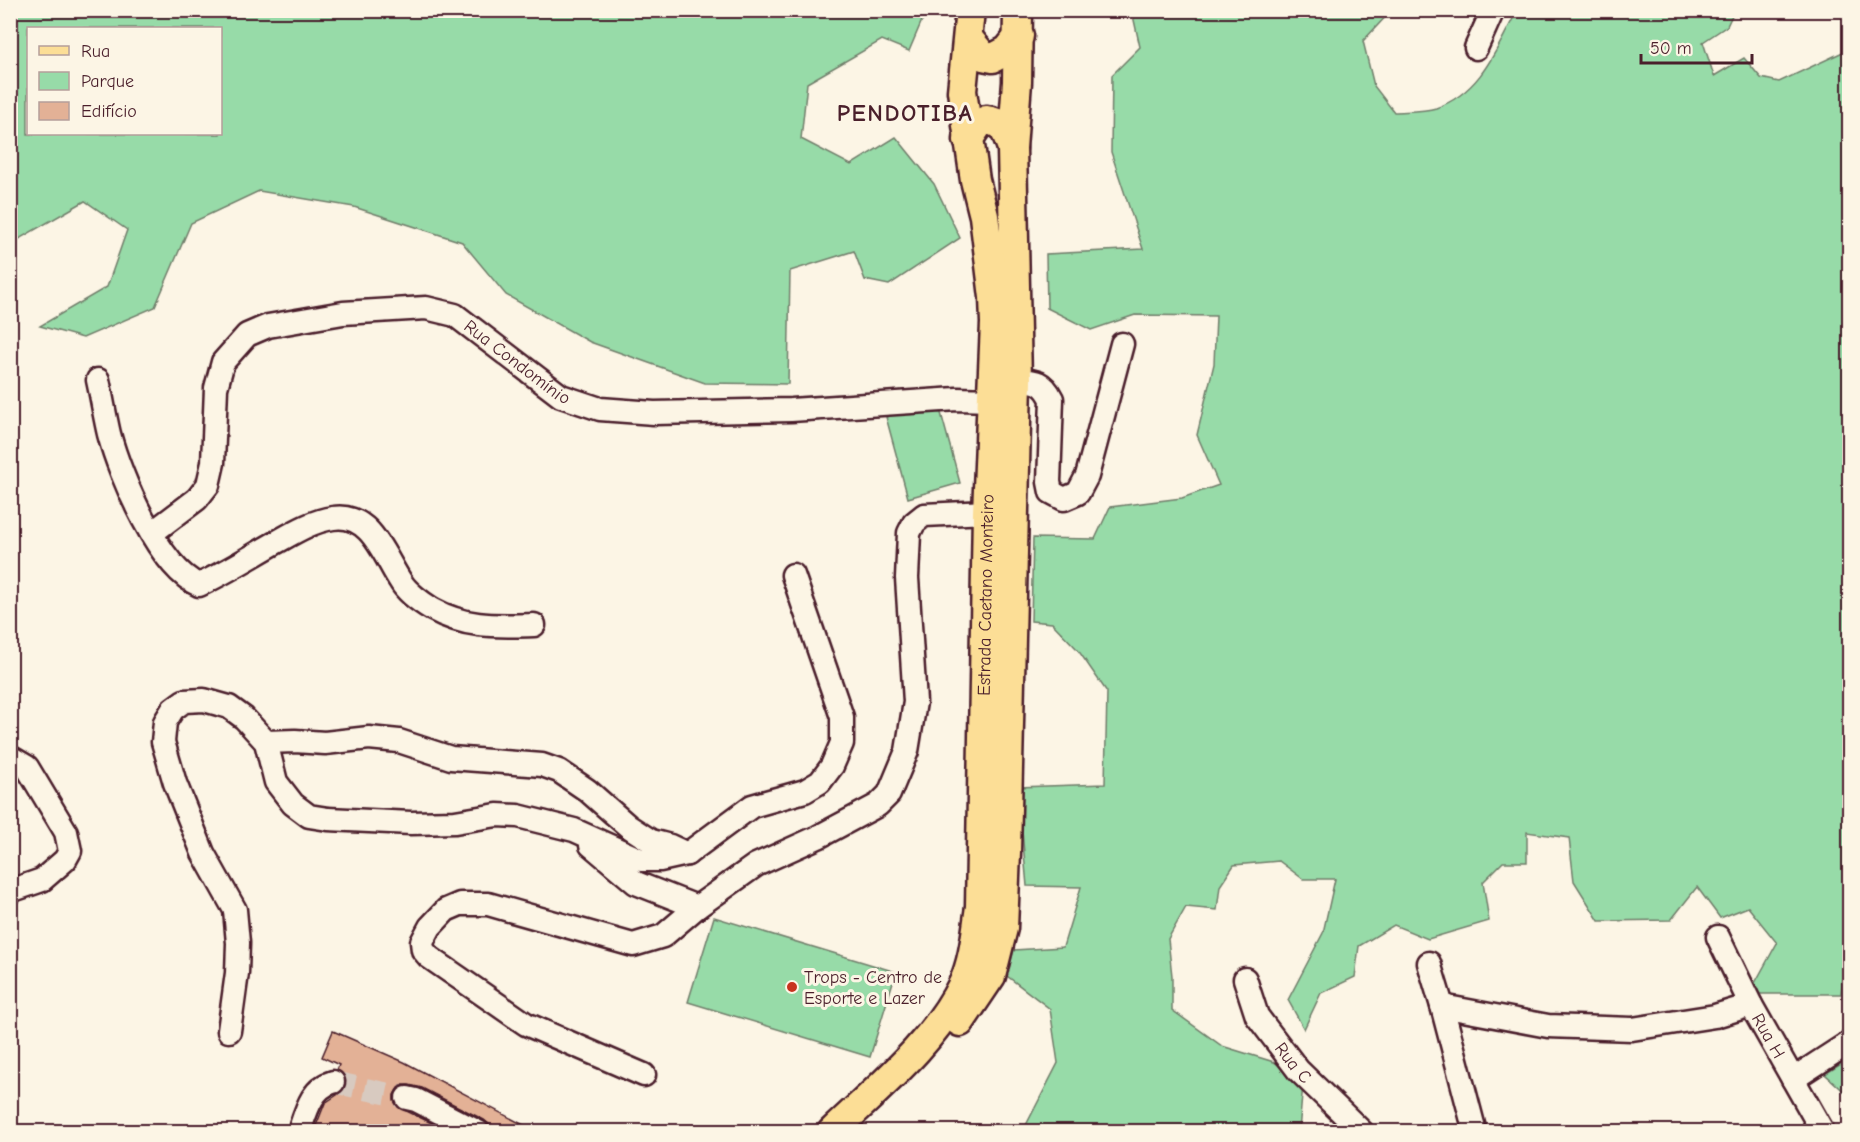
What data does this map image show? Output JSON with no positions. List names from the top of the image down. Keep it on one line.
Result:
{"streets":{"main road":["Estrada Caetano Monteiro"],"street":["Rua Condomínio","Rua H","Rua C"]},"crossings":[["Rua Condomínio","Estrada Caetano Monteiro"]],"districts":["PENDOTIBA"],"places":["Trops - Centro de Esporte e Lazer"],"legend":["Rua","Parque","Edifício"],"scale_bar":"50 m"}
